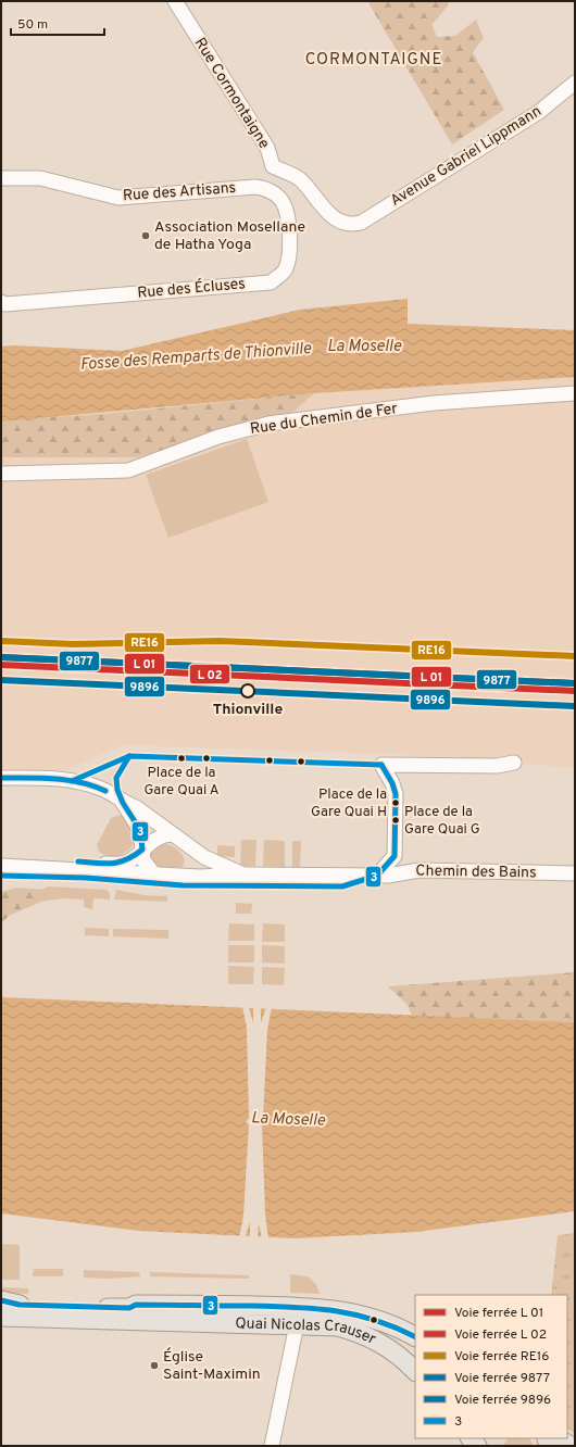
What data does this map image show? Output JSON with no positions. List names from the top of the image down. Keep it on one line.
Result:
{"streets":{"main road":["Quai Nicolas Crauser"],"street":["Rue Cormontaigne","Avenue Gabriel Lippmann","Rue des Artisans","Rue des Écluses","Rue du Chemin de Fer","Chemin des Bains"]},"crossings":[["Rue Cormontaigne","Avenue Gabriel Lippmann"],["Rue Cormontaigne","Rue des Artisans"],["Rue des Artisans","Rue des Écluses"]],"districts":["CORMONTAIGNE"],"water":["La Moselle","Fosse des Remparts de Thionville"],"places":["Association Mosellane de Hatha Yoga","Thionville","Place de la Gare Quai A","Place de la Gare Quai H","Place de la Gare Quai G","Église Saint-Maximin"],"lines":["rail line RE16","rail line 9877","rail line 9896","transit line 3"],"legend":["Voie ferrée L 01","Voie ferrée L 02","Voie ferrée RE16","Voie ferrée 9877","Voie ferrée 9896","3"],"scale_bar":"50 m"}
